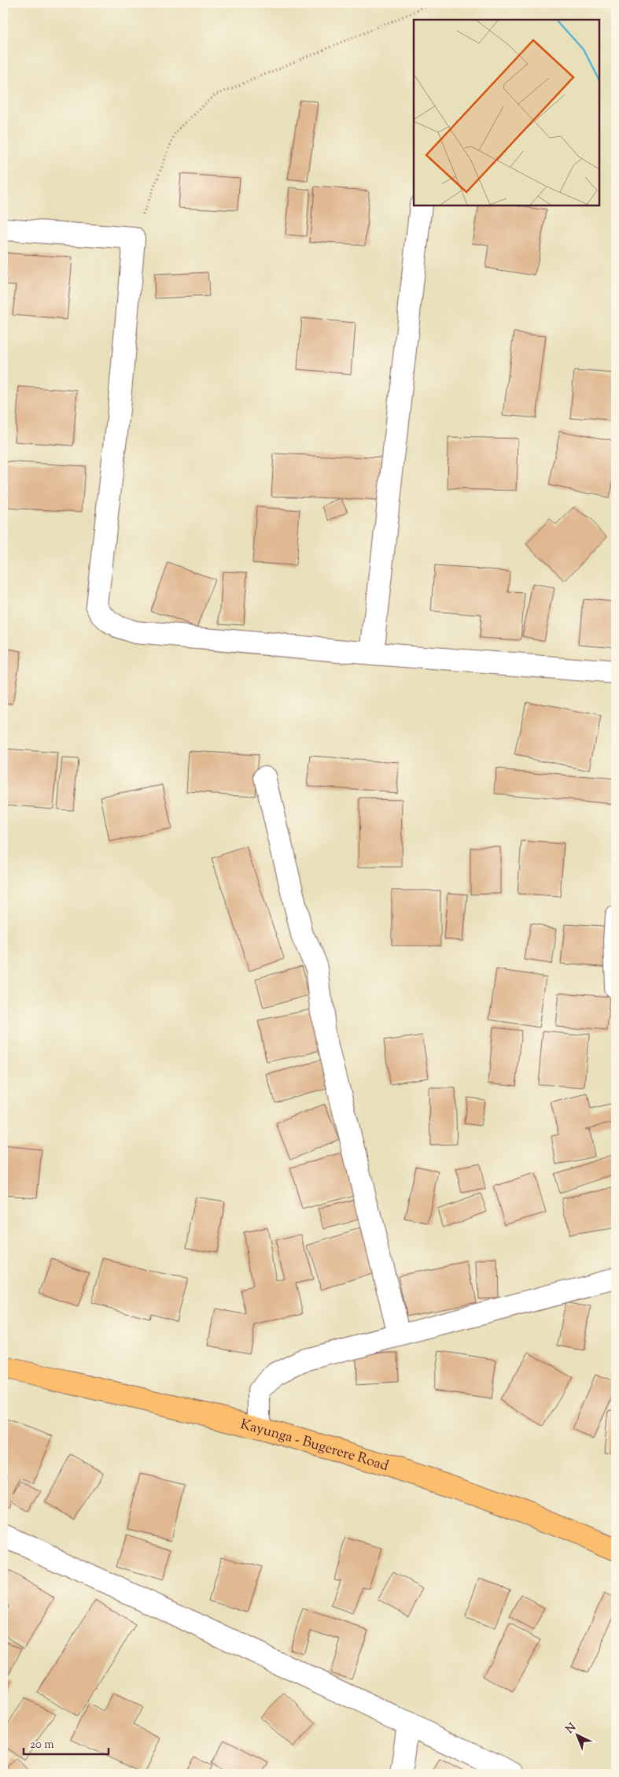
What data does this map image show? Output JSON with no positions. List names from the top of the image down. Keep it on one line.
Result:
{"streets":{"main road":["Kayunga - Bugerere Road"]},"scale_bar":"20 m","north":"top left"}
